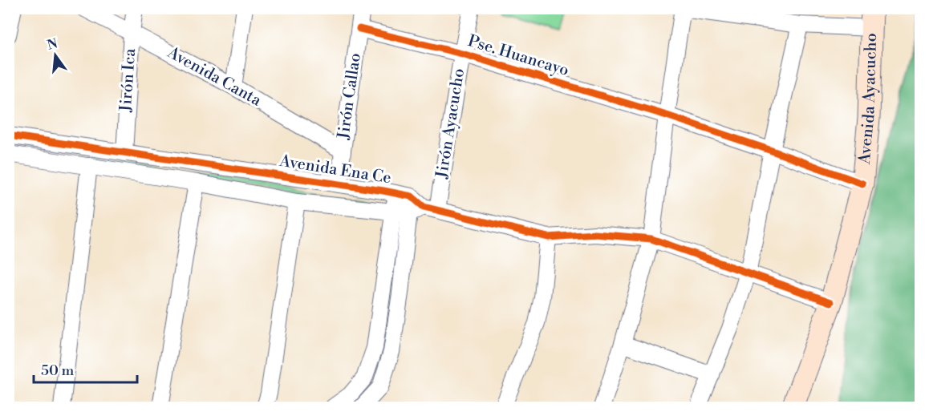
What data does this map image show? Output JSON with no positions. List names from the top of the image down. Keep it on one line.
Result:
{"streets":{"street":["Pse. Huancayo","Avenida Canta","Jirón Ica","Jirón Callao","Avenida Ayacucho","Jirón Ayacucho","Avenida Ena Ce"]},"crossings":[["Pse. Huancayo","Jirón Callao"],["Pse. Huancayo","Avenida Ayacucho"],["Pse. Huancayo","Jirón Ayacucho"],["Avenida Canta","Jirón Ica"],["Avenida Canta","Jirón Callao"],["Jirón Ica","Avenida Ena Ce"],["Jirón Callao","Avenida Ena Ce"],["Avenida Ayacucho","Avenida Ena Ce"],["Jirón Ayacucho","Avenida Ena Ce"]],"scale_bar":"50 m","north":"top"}
